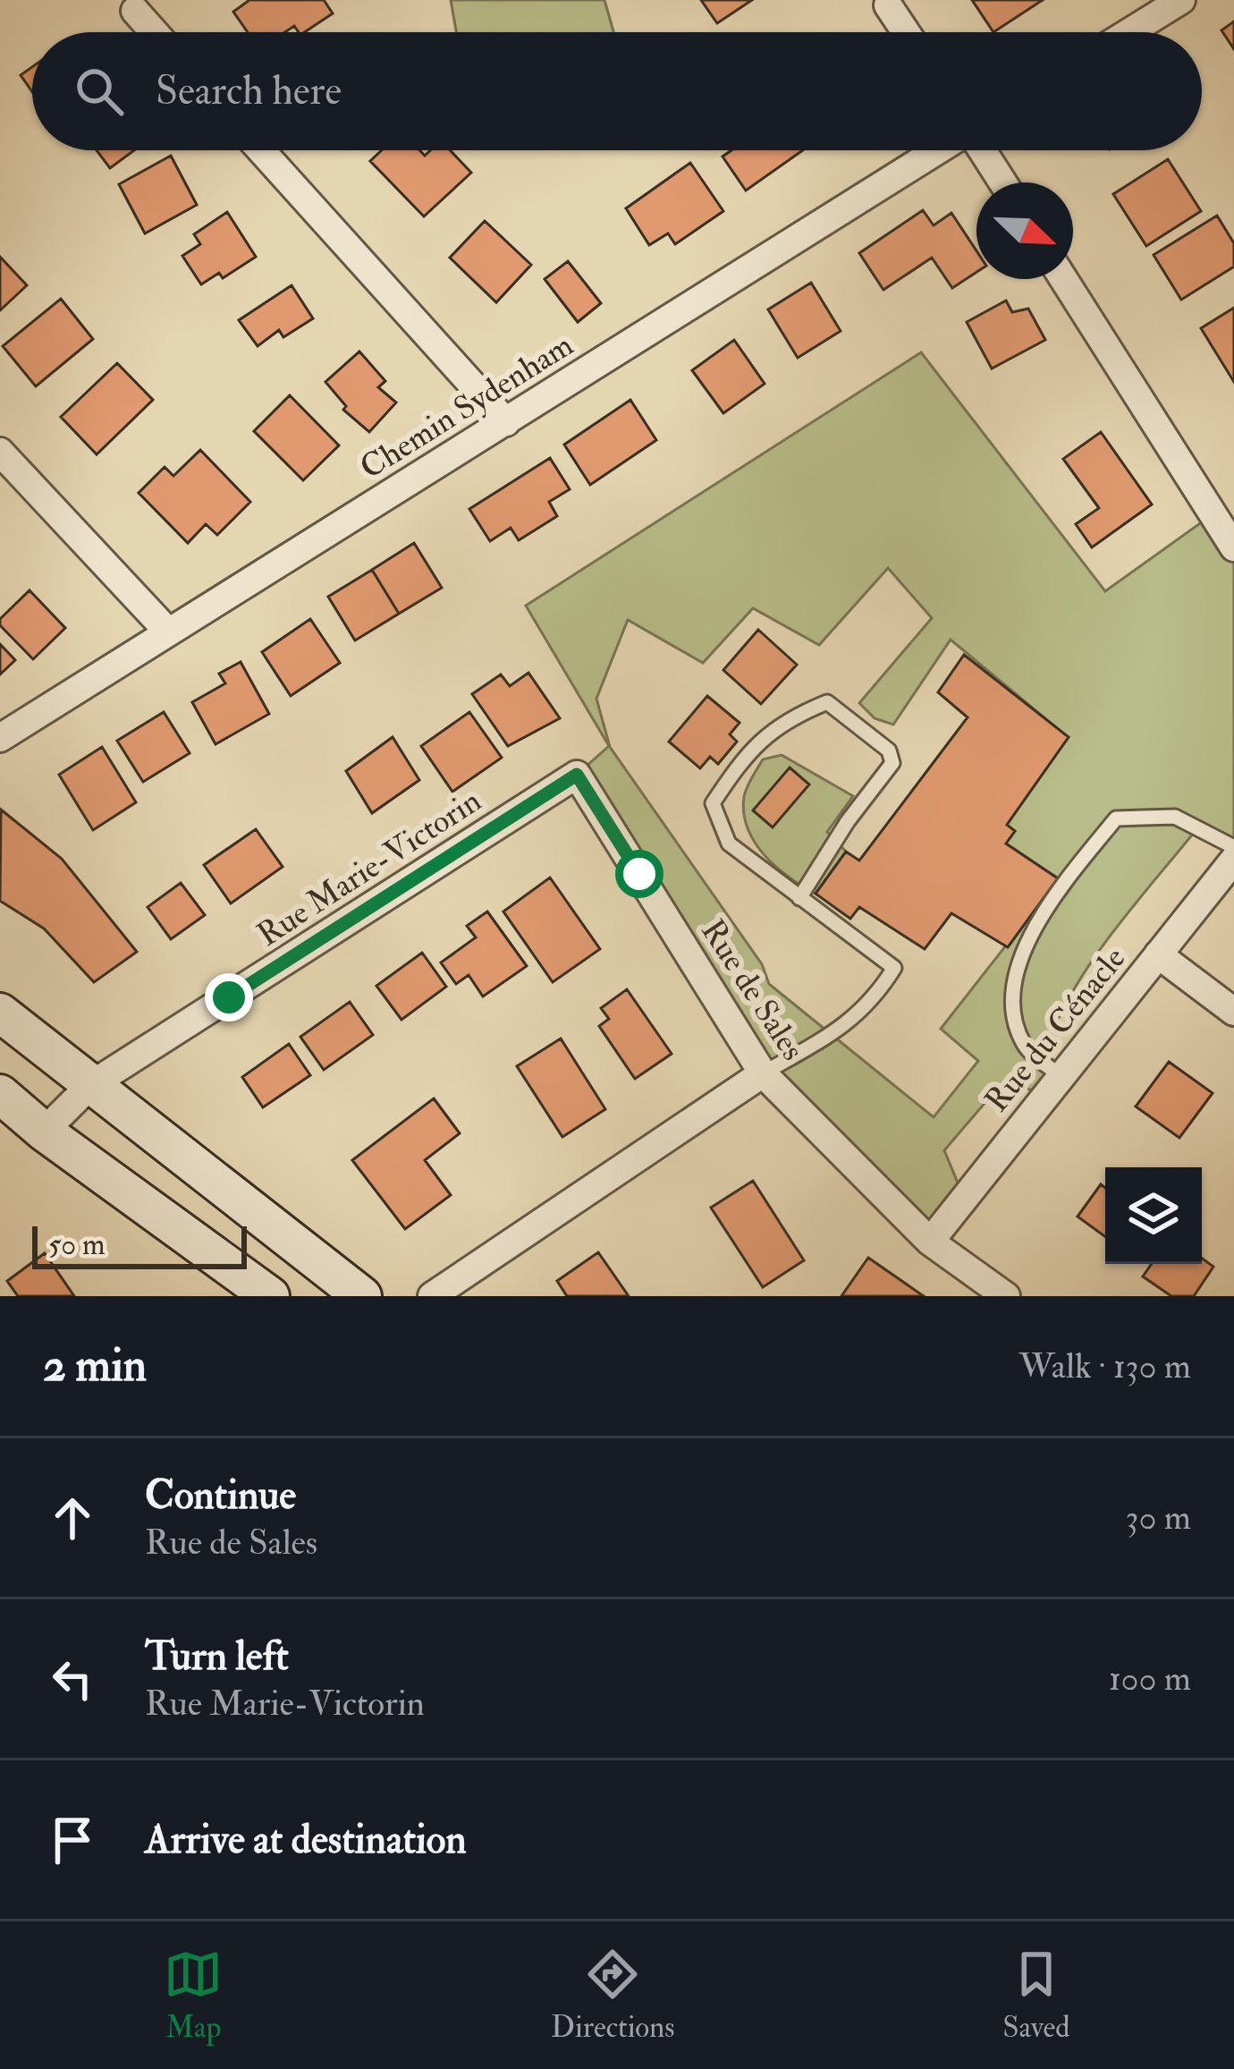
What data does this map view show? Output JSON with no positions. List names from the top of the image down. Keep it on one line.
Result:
{"streets":{"street":["Chemin Sydenham","Rue Marie-Victorin","Rue de Sales","Rue du Cénacle"]},"crossings":[["Rue Marie-Victorin","Rue de Sales"],["Rue de Sales","Rue du Cénacle"]],"scale_bar":"50 m","north":"bottom right","page":{"search":"Search here","scale":"50 m","heading":["2 min","Walk · 130 m"],"list":[["Continue","Rue de Sales","30 m"],["Turn left","Rue Marie-Victorin","100 m"],"Arrive at destination"],"nav":["Map","Directions","Saved"]}}
